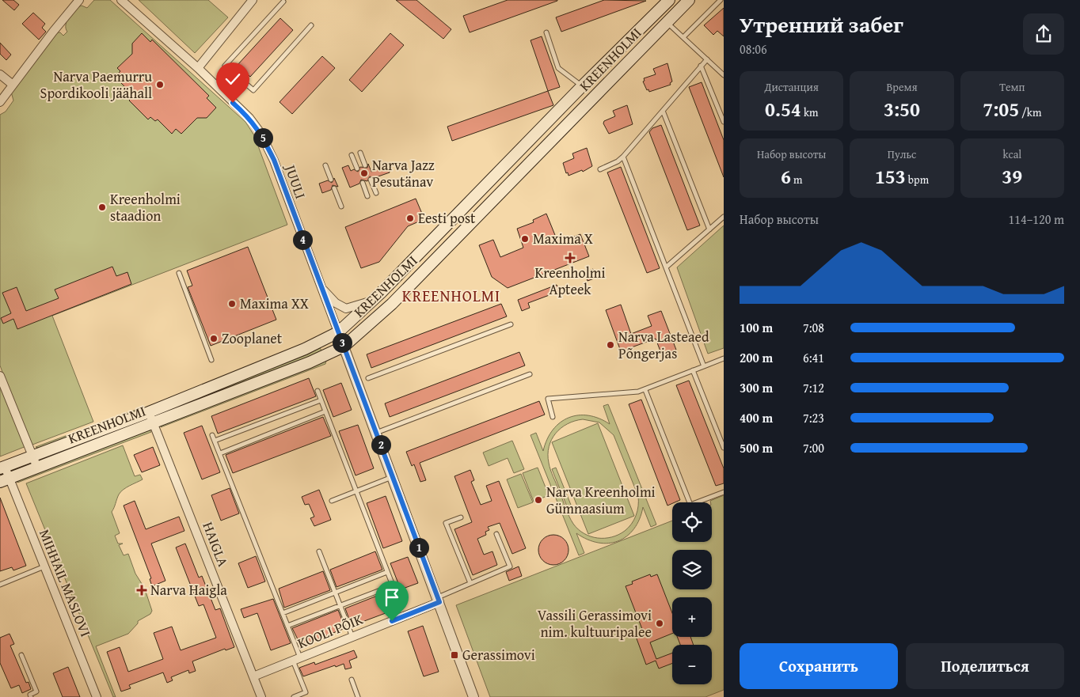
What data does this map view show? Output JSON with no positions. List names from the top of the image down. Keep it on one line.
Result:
{"streets":{"main road":["KREENHOLMI"],"street":["JUULI","HAIGLA","MIHHAIL MASLOVI","KOOLI PÕIK"]},"crossings":[["KREENHOLMI","JUULI"],["KREENHOLMI","HAIGLA"],["KREENHOLMI","MIHHAIL MASLOVI"],["HAIGLA","KOOLI PÕIK"]],"districts":["KREENHOLMI"],"places":{"other":["Narva Paemurru Spordikooli jäähall","Narva Jazz Pesutänav","Kreenholmi staadion","Eesti post","Maxima X","Maxima XX","Zooplanet","Narva Lasteaed Põngerjas","Narva Kreenholmi Gümnaasium","Vassili Gerassimovi nim. kultuuripalee"],"health":["Kreenholmi Apteek","Narva Haigla"],"transit":["Gerassimovi"]},"page":{"heading":["Утренний забег","08:06"],"stats":[["Дистанция","0.54 km"],["Время","3:50"],["Темп","7:05 /km"],["Набор высоты","6 m"],["Пульс","153 bpm"],["kcal","39"]],"pins":["5","4","3","2","1"],"chart":["Набор высоты","114–120 m"],"list":[{"name":"100 m","note":"7:08"},{"name":"200 m","note":"6:41"},{"name":"300 m","note":"7:12"},{"name":"400 m","note":"7:23"},{"name":"500 m","note":"7:00"}],"map_buttons":["+","−"],"buttons":["Сохранить","Поделиться"]}}
